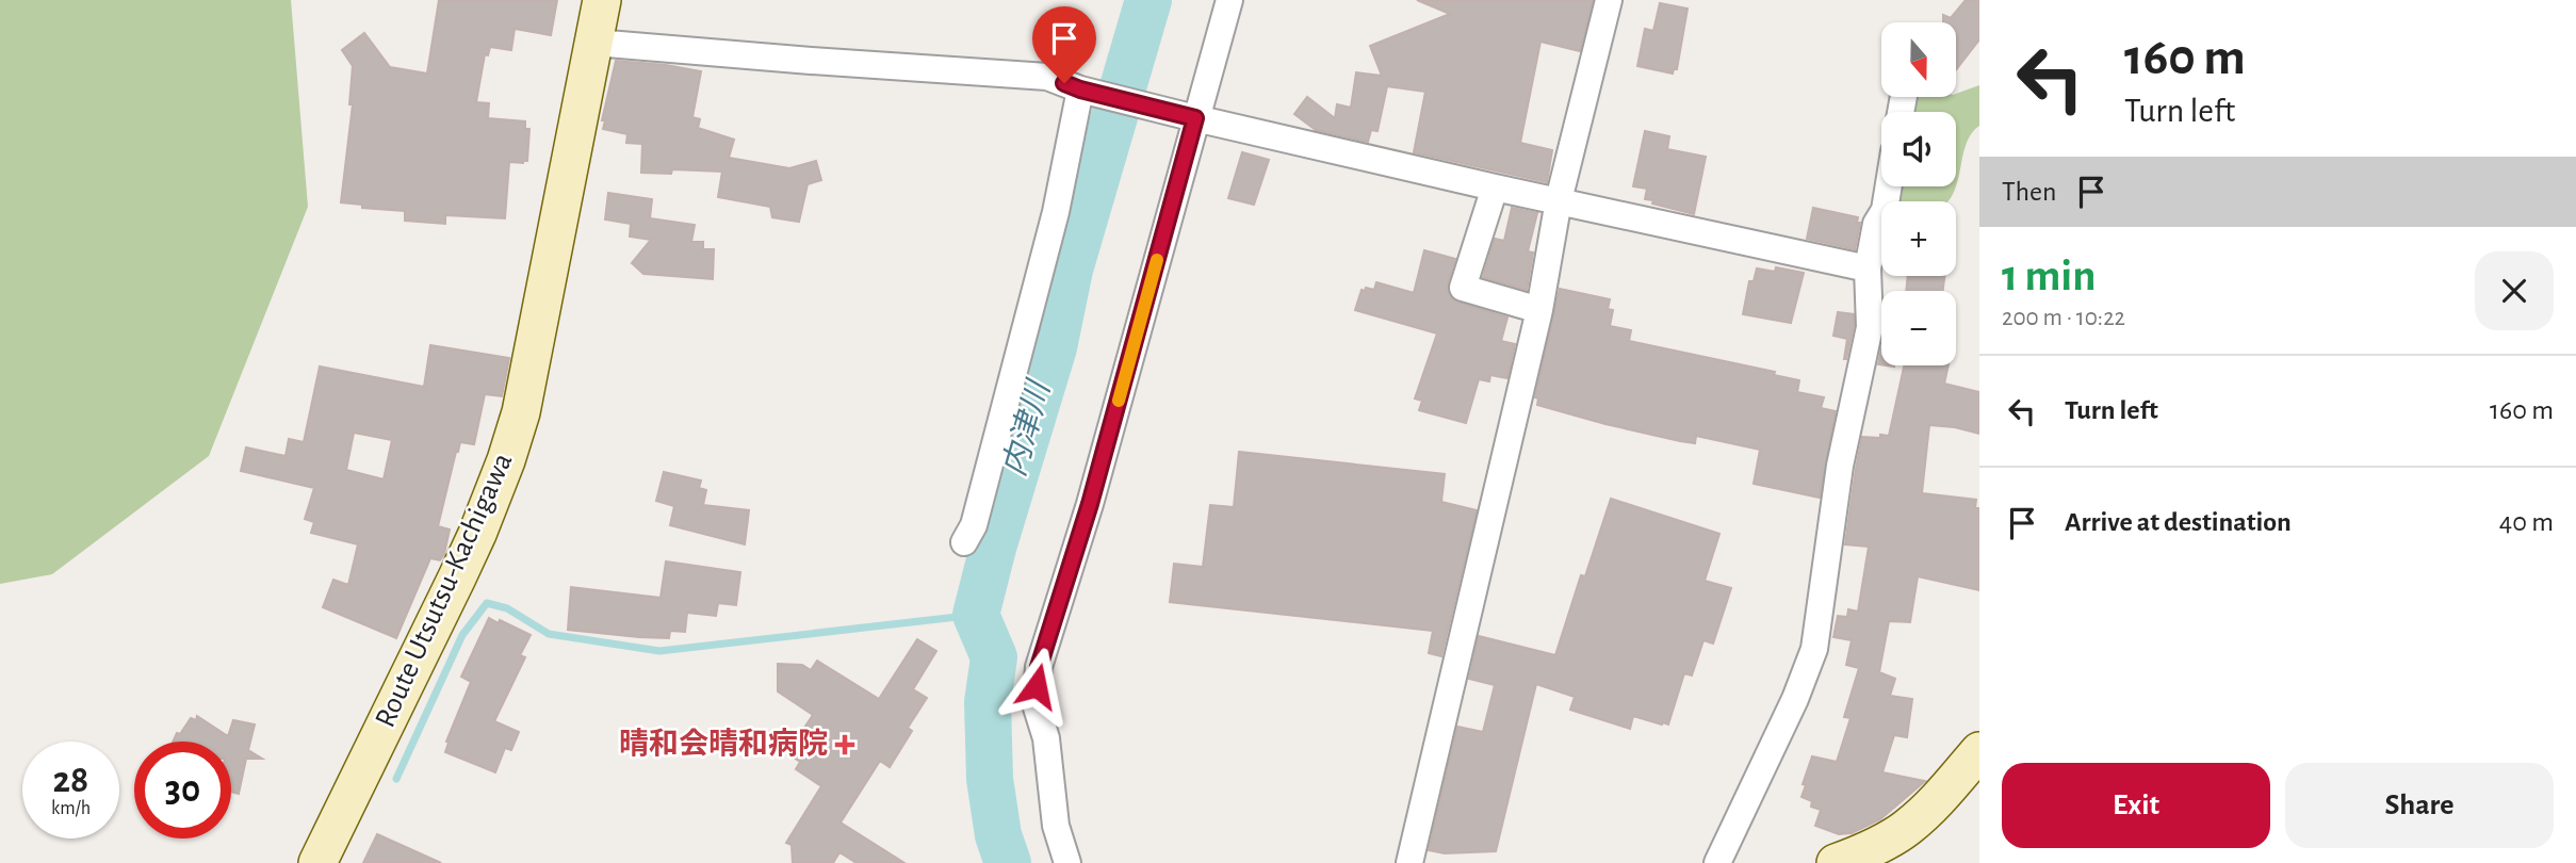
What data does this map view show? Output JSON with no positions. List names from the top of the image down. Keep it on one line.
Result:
{"streets":{"main road":["Route Utsutsu-Kachigawa"]},"water":["内津川"],"places":{"health":["晴和会晴和病院"]},"north":"bottom","page":{"turn":["160 m","Turn left"],"map_buttons":["+","−"],"then":"Then","heading":["1 min","200 m · 10:22"],"list":[{"name":"Turn left","value":"160 m"},{"name":"Arrive at destination","value":"40 m"}],"speed":"28 km/h","limit":"30","buttons":["Exit","Share"]}}
